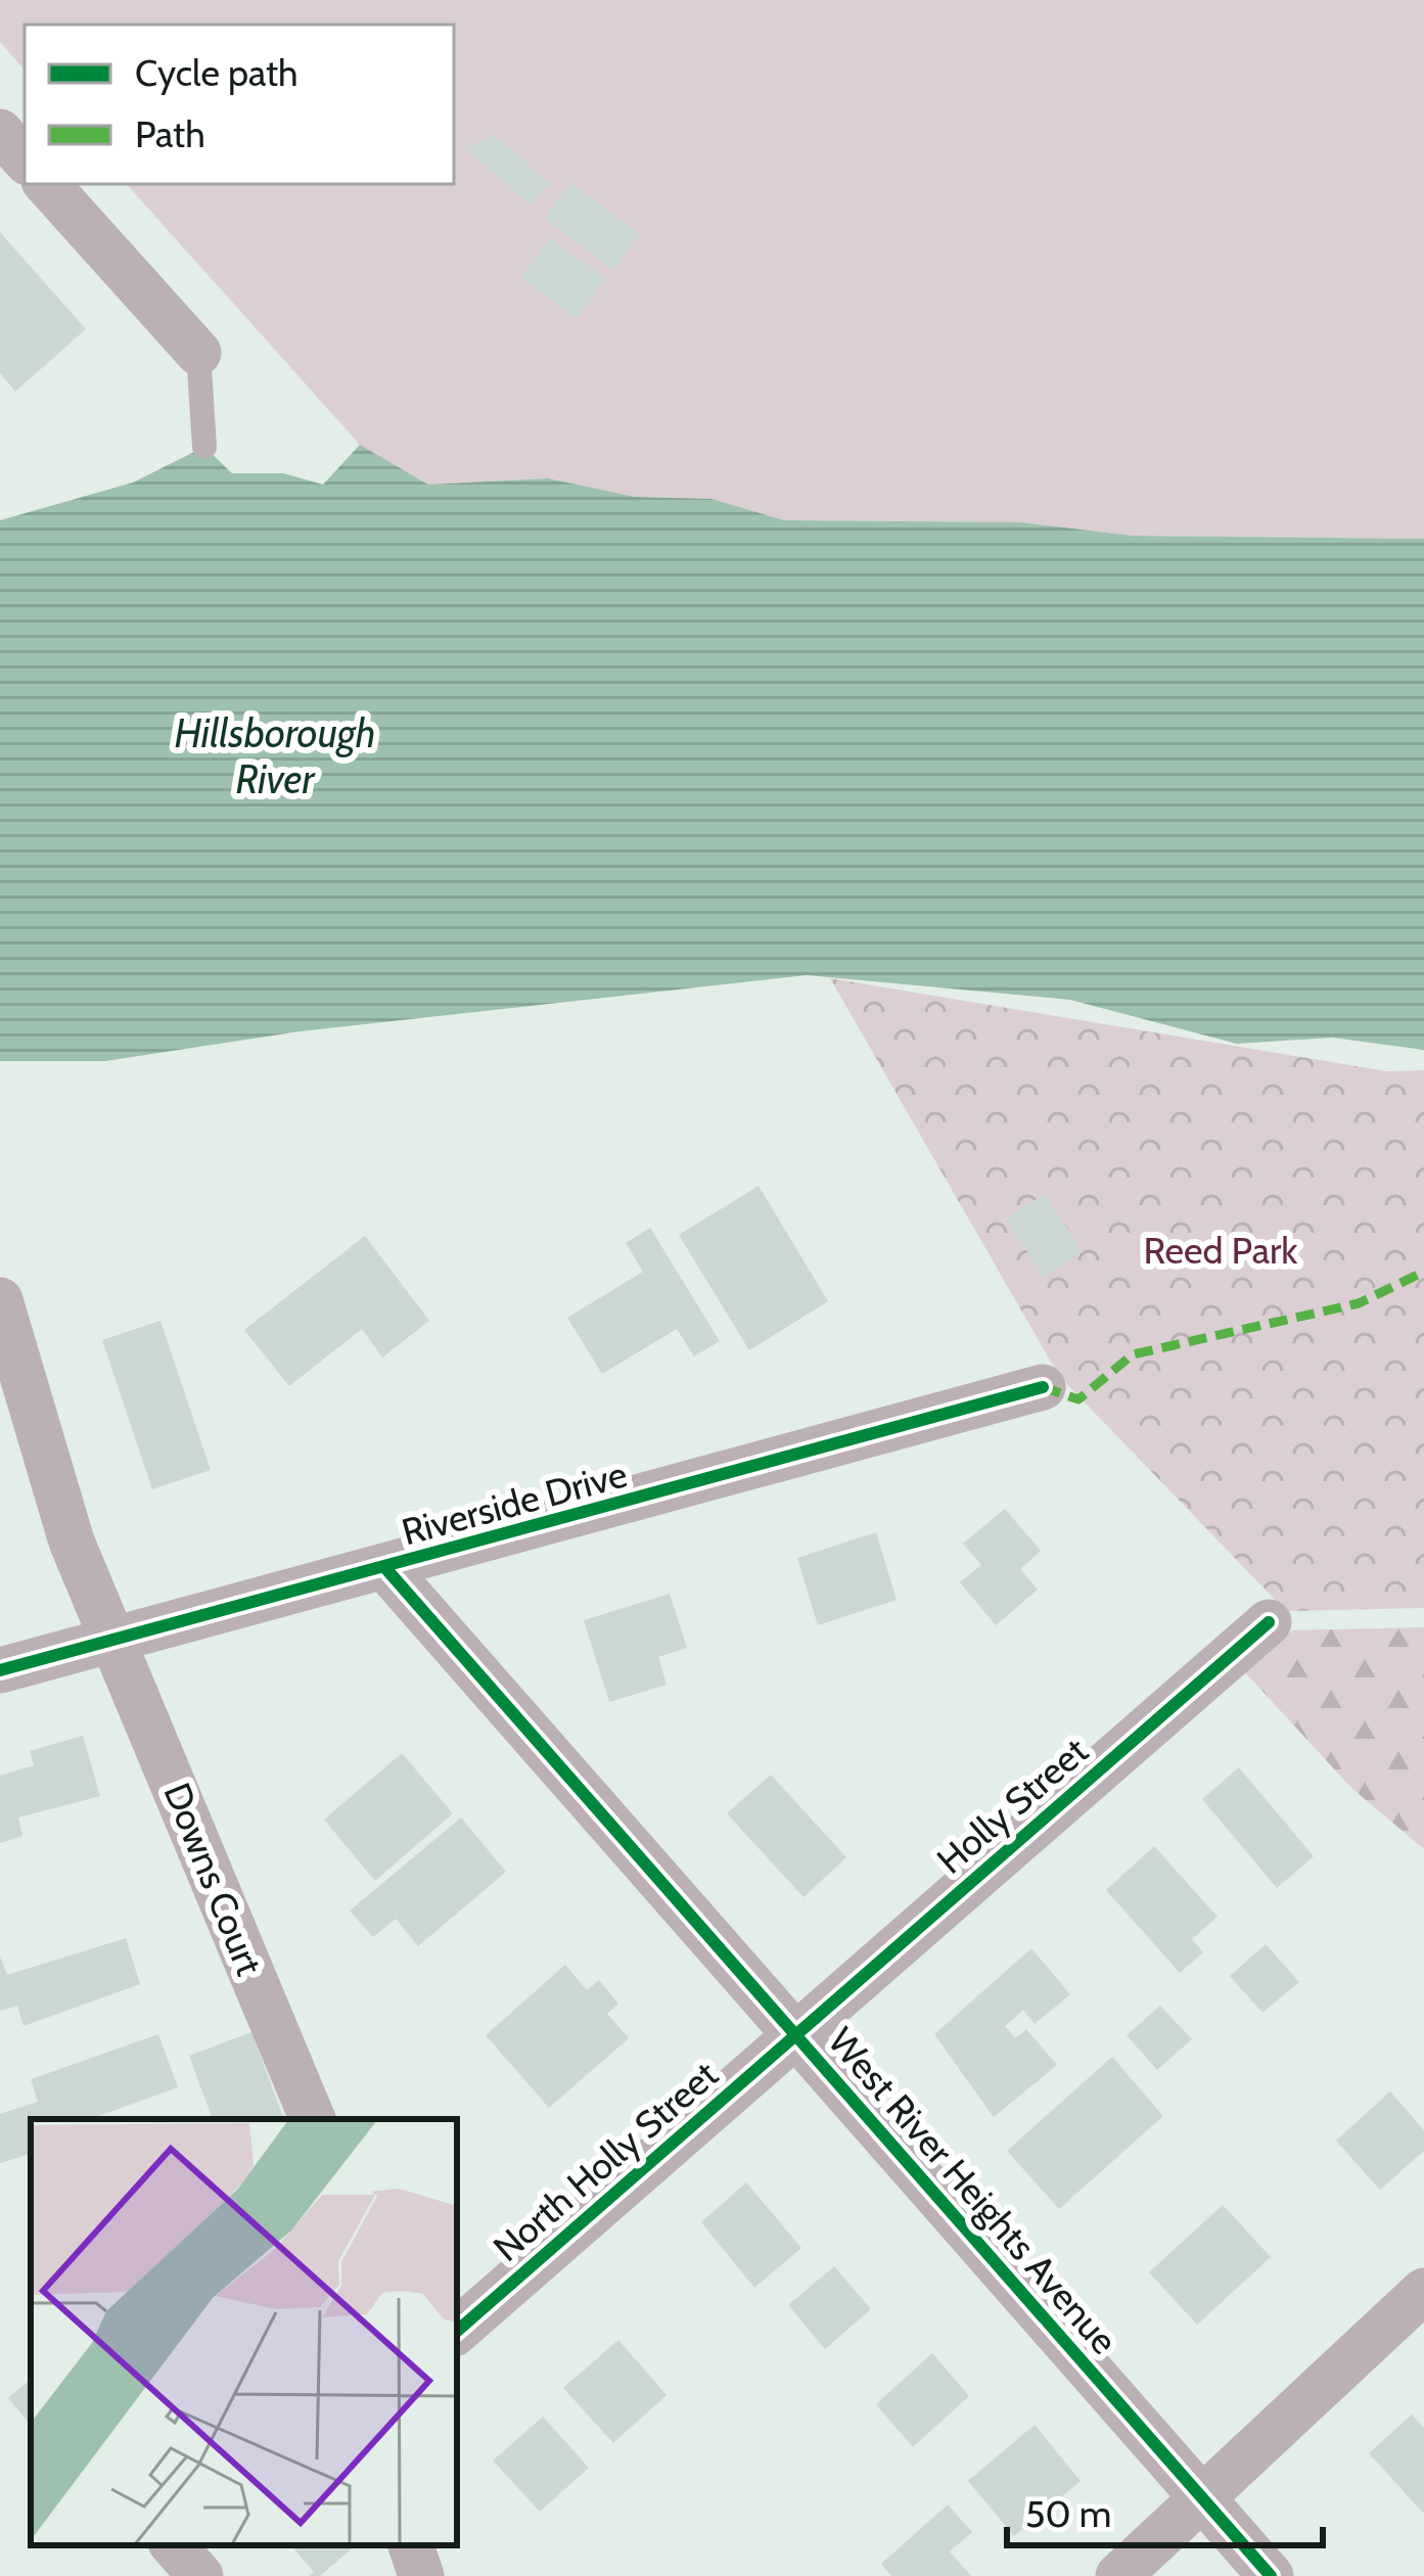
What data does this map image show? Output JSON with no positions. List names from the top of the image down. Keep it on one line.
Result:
{"streets":{"street":["Riverside Drive","Holly Street","Downs Court","North Holly Street","West River Heights Avenue"]},"crossings":[["Riverside Drive","Downs Court"],["Riverside Drive","West River Heights Avenue"],["Holly Street","North Holly Street"],["Holly Street","West River Heights Avenue"],["North Holly Street","West River Heights Avenue"]],"water":["Hillsborough River"],"parks":["Reed Park"],"legend":["Cycle path","Path"],"scale_bar":"50 m"}
